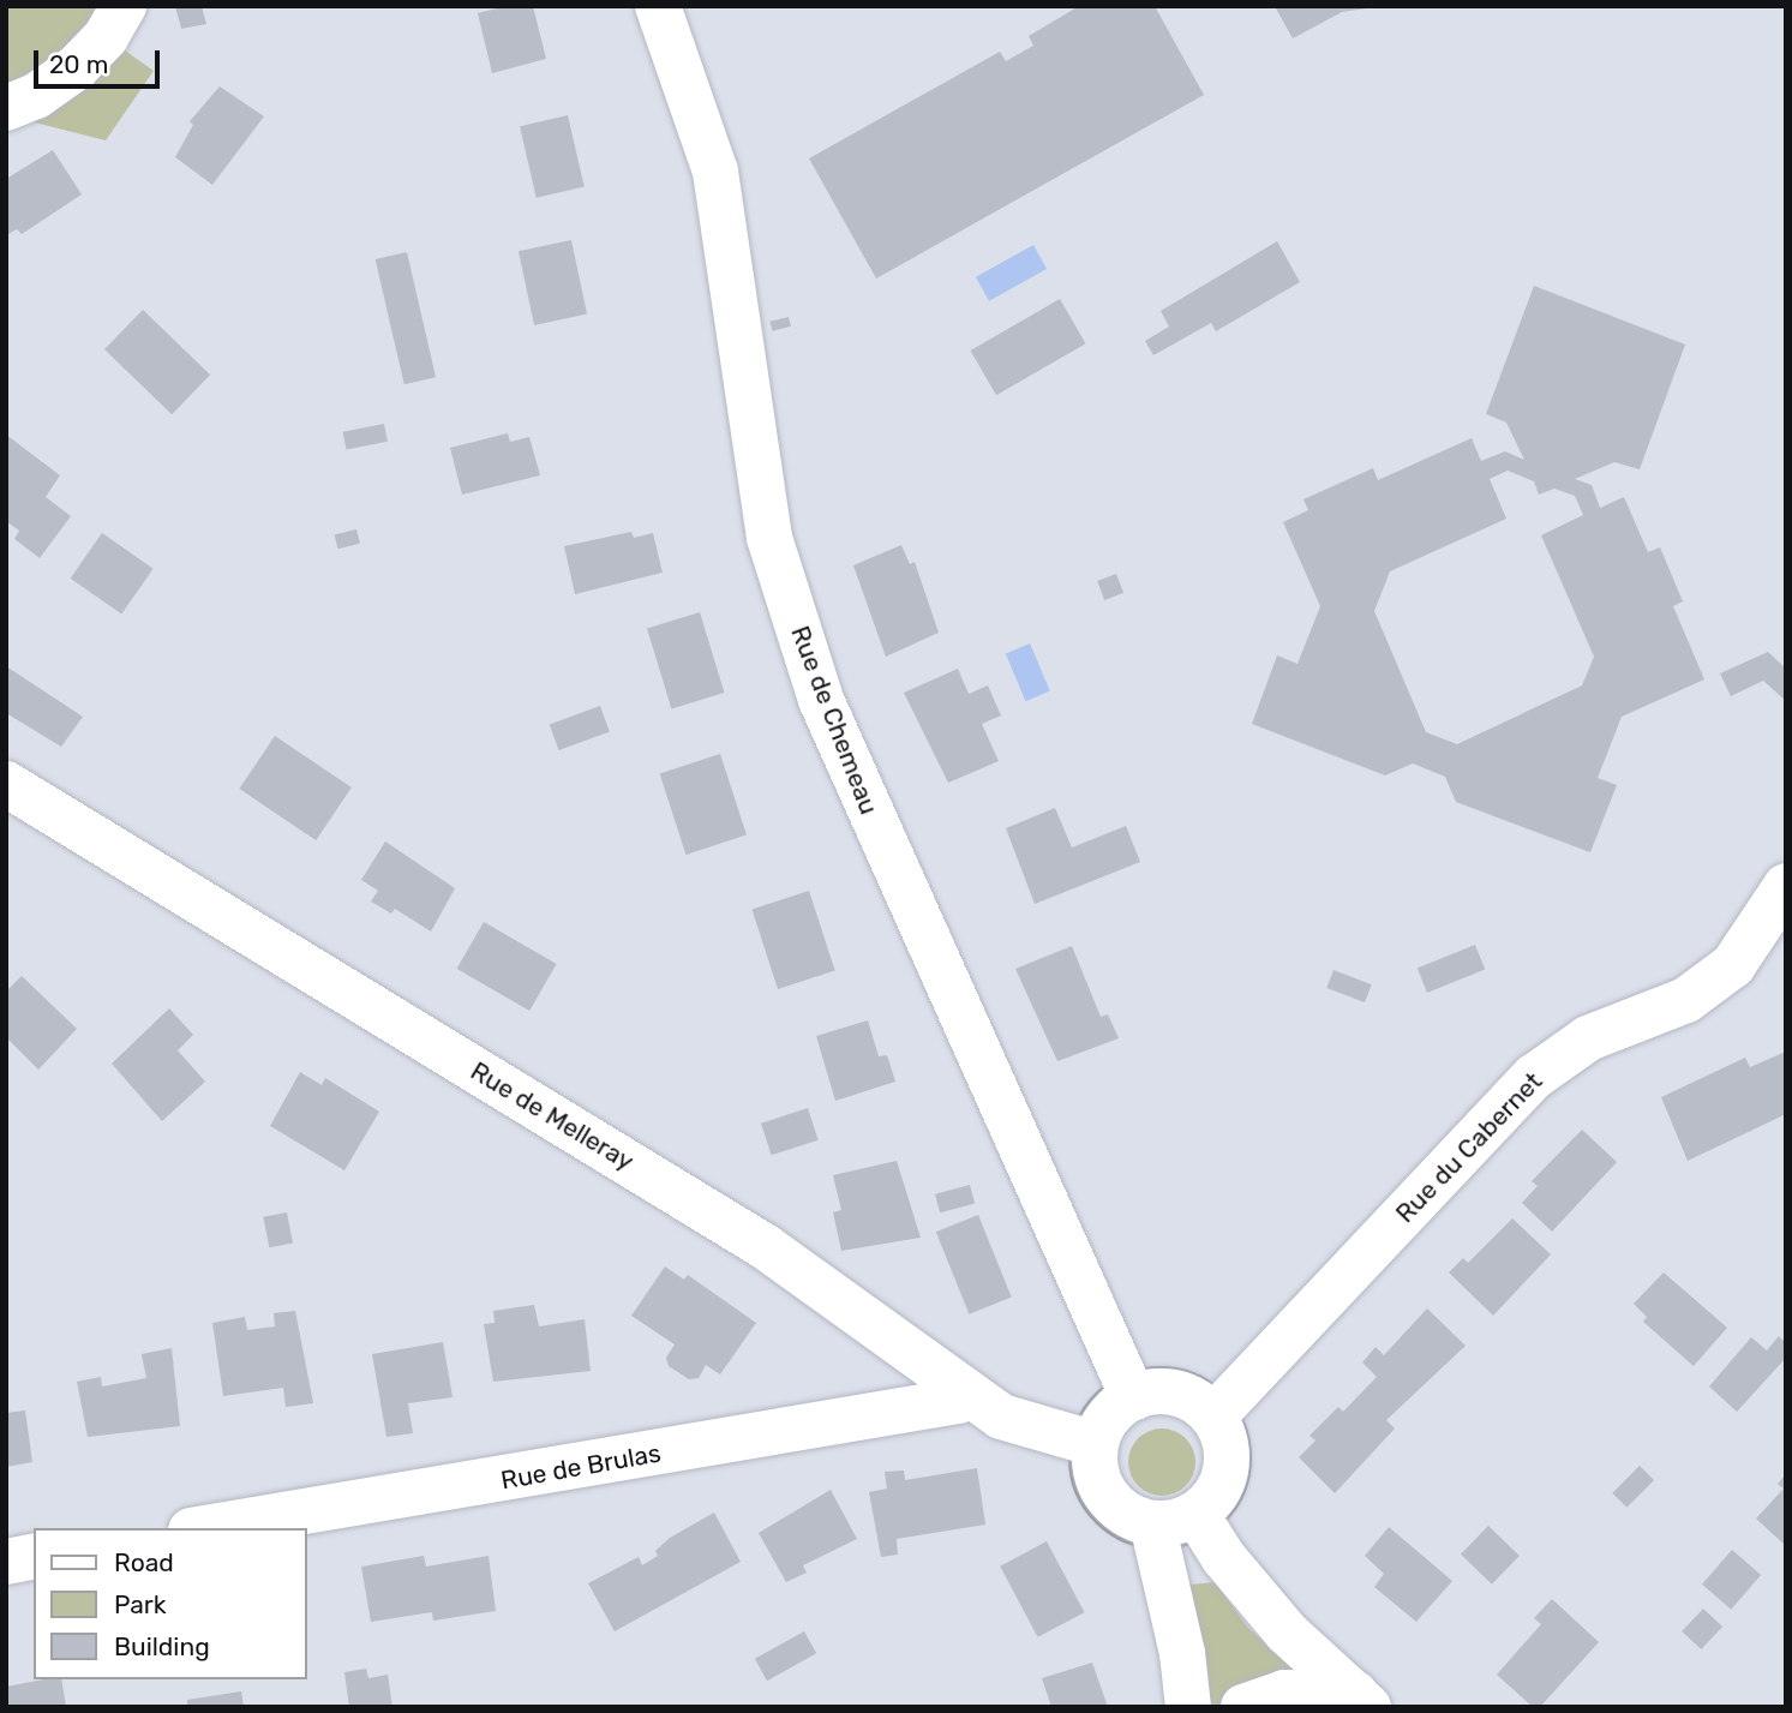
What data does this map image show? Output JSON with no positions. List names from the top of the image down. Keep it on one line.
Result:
{"streets":{"street":["Rue de Chemeau","Rue de Melleray","Rue du Cabernet","Rue de Brulas"]},"crossings":[["Rue de Melleray","Rue de Brulas"]],"legend":["Road","Park","Building"],"scale_bar":"20 m"}
